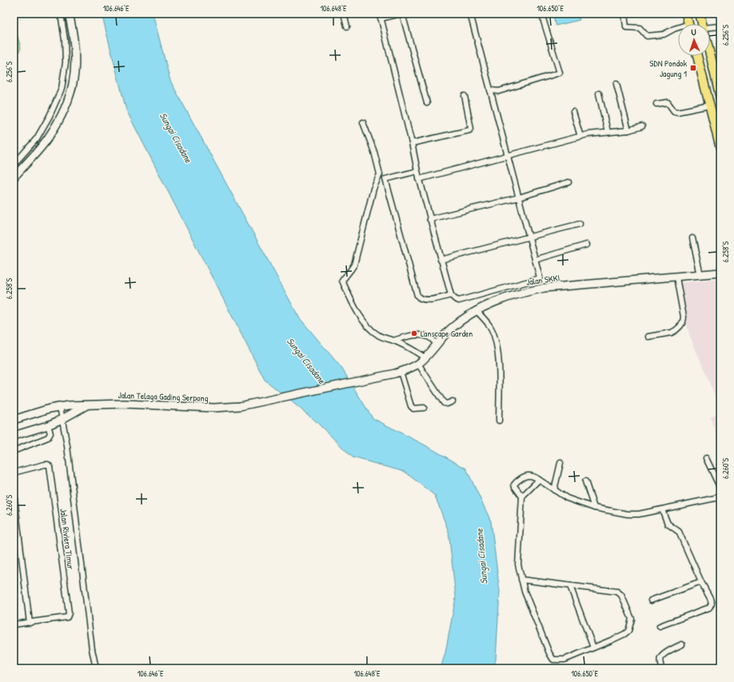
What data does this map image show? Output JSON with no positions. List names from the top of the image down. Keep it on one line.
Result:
{"streets":{"main road":["Jalan SKKI","Jalan Telaga Gading Serpong"],"street":["Jalan Riviera Timur"]},"crossings":[["Jalan SKKI","Jalan Telaga Gading Serpong"]],"water":["Sungai Cisadane"],"places":{"transit":["SDN Pondok Jagung 1"],"other":["Lanscape Garden"]},"north":"top","coordinates":["106.646°E","106.648°E","106.650°E","6.256°S","6.258°S","6.260°S"]}
